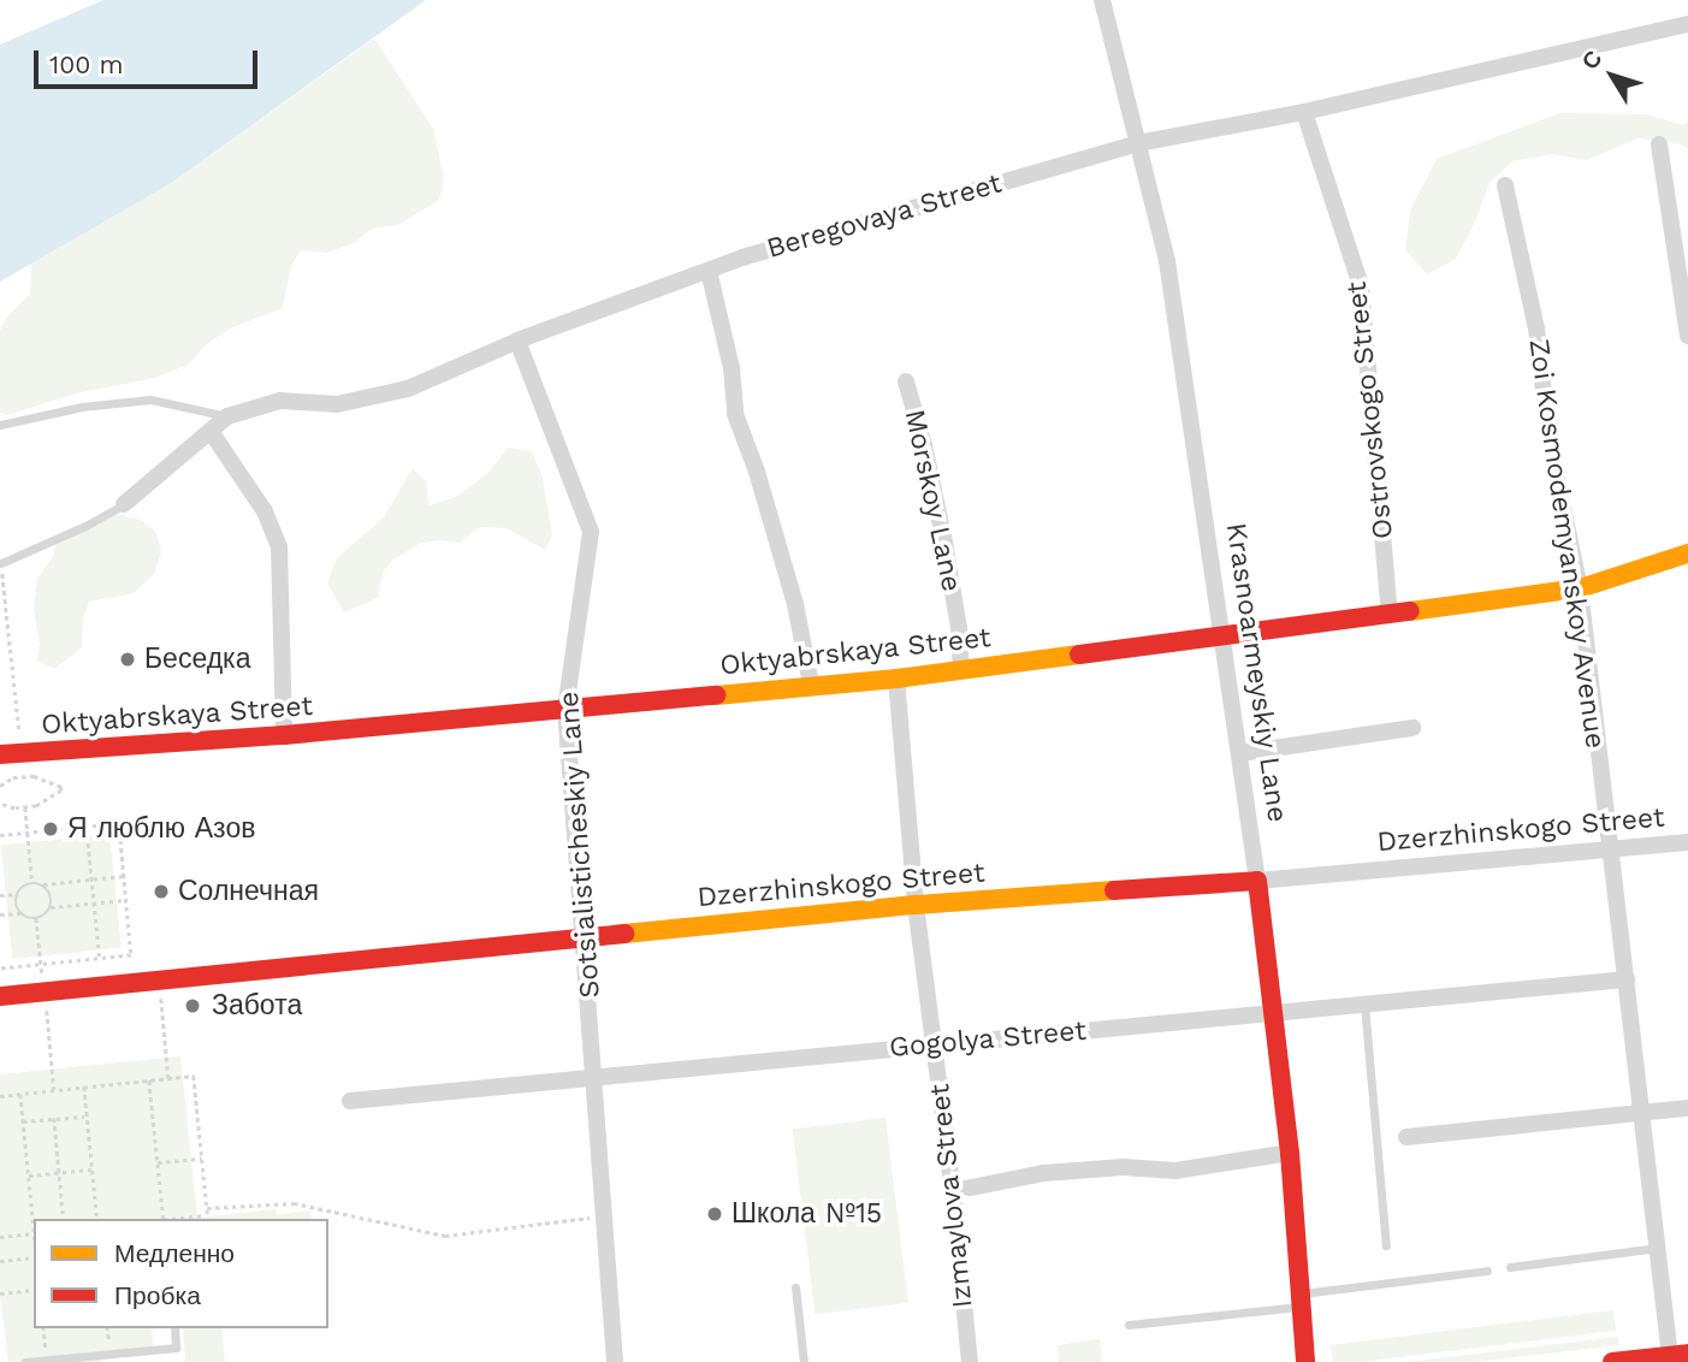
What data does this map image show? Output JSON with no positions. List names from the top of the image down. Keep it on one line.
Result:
{"streets":{"street":["Beregovaya Street","Ostrovskogo Street","Morskoy Lane","Zoi Kosmodemyanskoy Avenue","Oktyabrskaya Street","Krasnoarmeyskiy Lane","Dzerzhinskogo Street","Sotsialisticheskiy Lane","Gogolya Street","Izmaylova Street"]},"crossings":[["Beregovaya Street","Ostrovskogo Street"],["Beregovaya Street","Krasnoarmeyskiy Lane"],["Beregovaya Street","Sotsialisticheskiy Lane"],["Ostrovskogo Street","Oktyabrskaya Street"],["Morskoy Lane","Oktyabrskaya Street"],["Zoi Kosmodemyanskoy Avenue","Oktyabrskaya Street"],["Zoi Kosmodemyanskoy Avenue","Dzerzhinskogo Street"],["Zoi Kosmodemyanskoy Avenue","Gogolya Street"],["Oktyabrskaya Street","Krasnoarmeyskiy Lane"],["Oktyabrskaya Street","Sotsialisticheskiy Lane"],["Oktyabrskaya Street","Izmaylova Street"],["Krasnoarmeyskiy Lane","Dzerzhinskogo Street"],["Krasnoarmeyskiy Lane","Gogolya Street"],["Dzerzhinskogo Street","Sotsialisticheskiy Lane"],["Dzerzhinskogo Street","Izmaylova Street"],["Sotsialisticheskiy Lane","Gogolya Street"],["Gogolya Street","Izmaylova Street"]],"places":["Беседка","Я люблю Азов","Солнечная","Забота","Школа №15"],"legend":["Медленно","Пробка"],"scale_bar":"100 m","north":"top left"}
